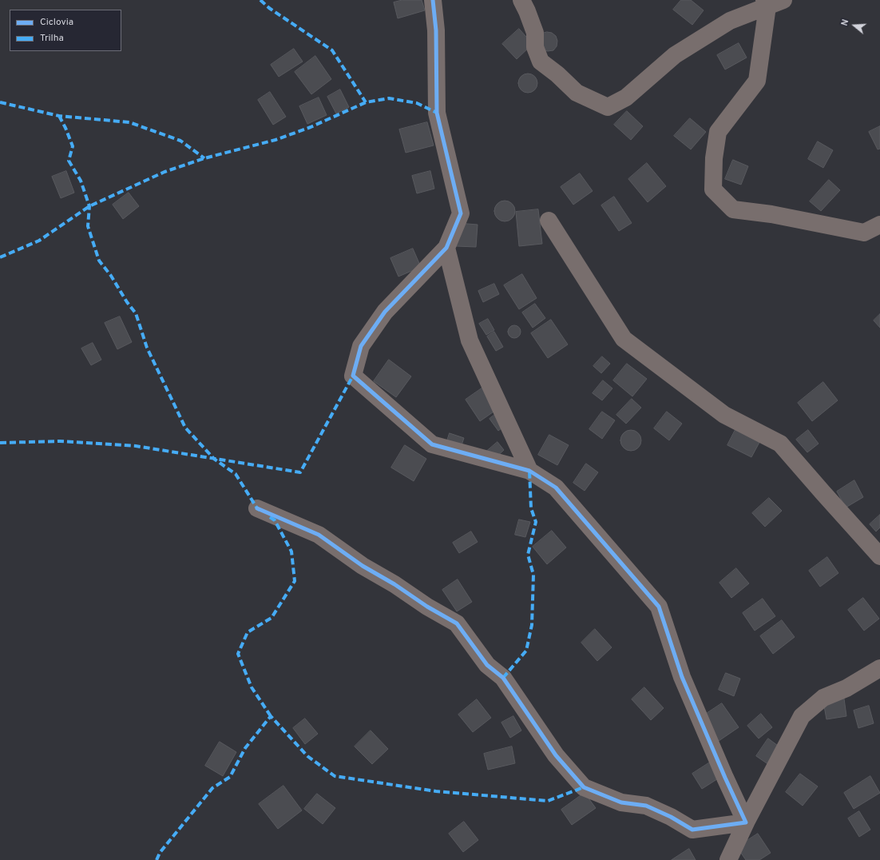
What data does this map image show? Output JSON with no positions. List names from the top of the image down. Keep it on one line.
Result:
{"legend":["Ciclovia","Trilha"],"north":"left"}
